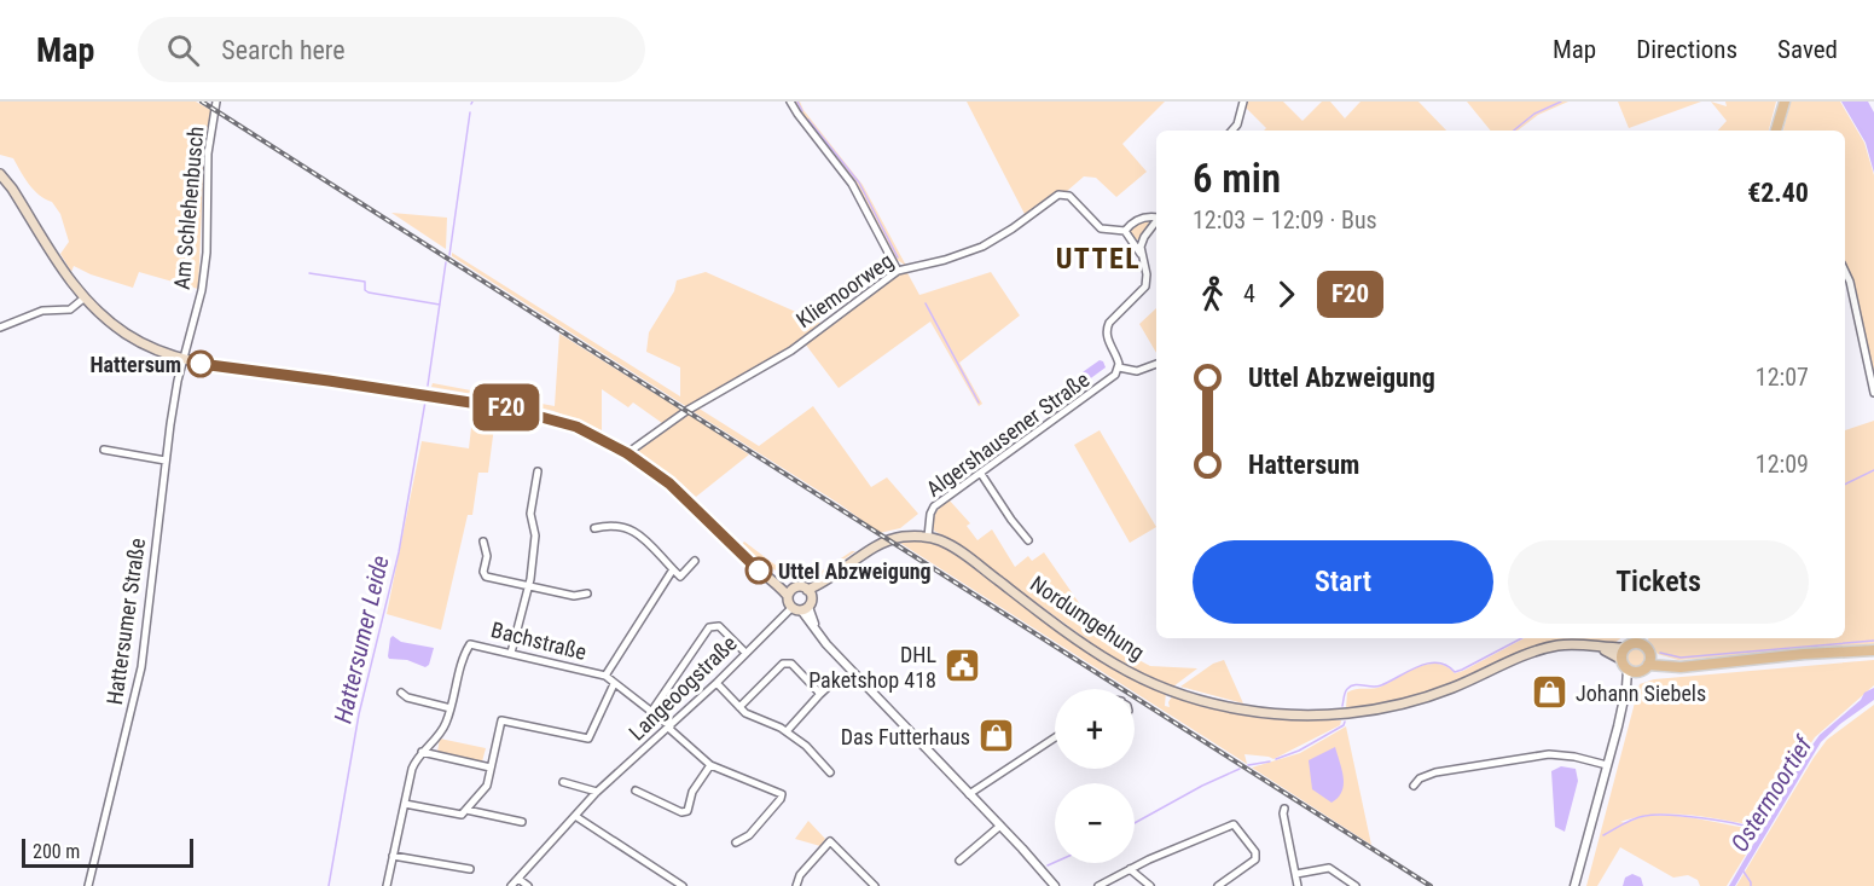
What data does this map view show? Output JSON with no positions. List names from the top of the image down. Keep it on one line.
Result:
{"streets":{"main road":["Nordumgehung"],"street":["Am Schlehenbusch","Kliemoorweg","Algershausener Straße","Hattersumer Straße","Bachstraße","Langeoogstraße"]},"crossings":[["Am Schlehenbusch","Hattersumer Straße"],["Algershausener Straße","Nordumgehung"],["Bachstraße","Langeoogstraße"]],"districts":["UTTEL"],"water":["Hattersumer Leide","Ostermoortief"],"places":{"other":["Hattersum","Uttel Abzweigung"],"public building":["DHL Paketshop 418"],"shop":["Johann Siebels","Das Futterhaus"]},"lines":["bus line F20"],"scale_bar":"200 m","page":{"header":"Map","search":"Search here","nav":["Map","Directions","Saved"],"on_map":"F20","heading":["6 min","12:03 – 12:09 · Bus","€2.40"],"legs":["4","F20"],"list":[{"name":"Uttel Abzweigung","value":"12:07"},{"name":"Hattersum","value":"12:09"}],"buttons":["Start","Tickets"],"map_buttons":["+","−"],"scale":"200 m"}}
